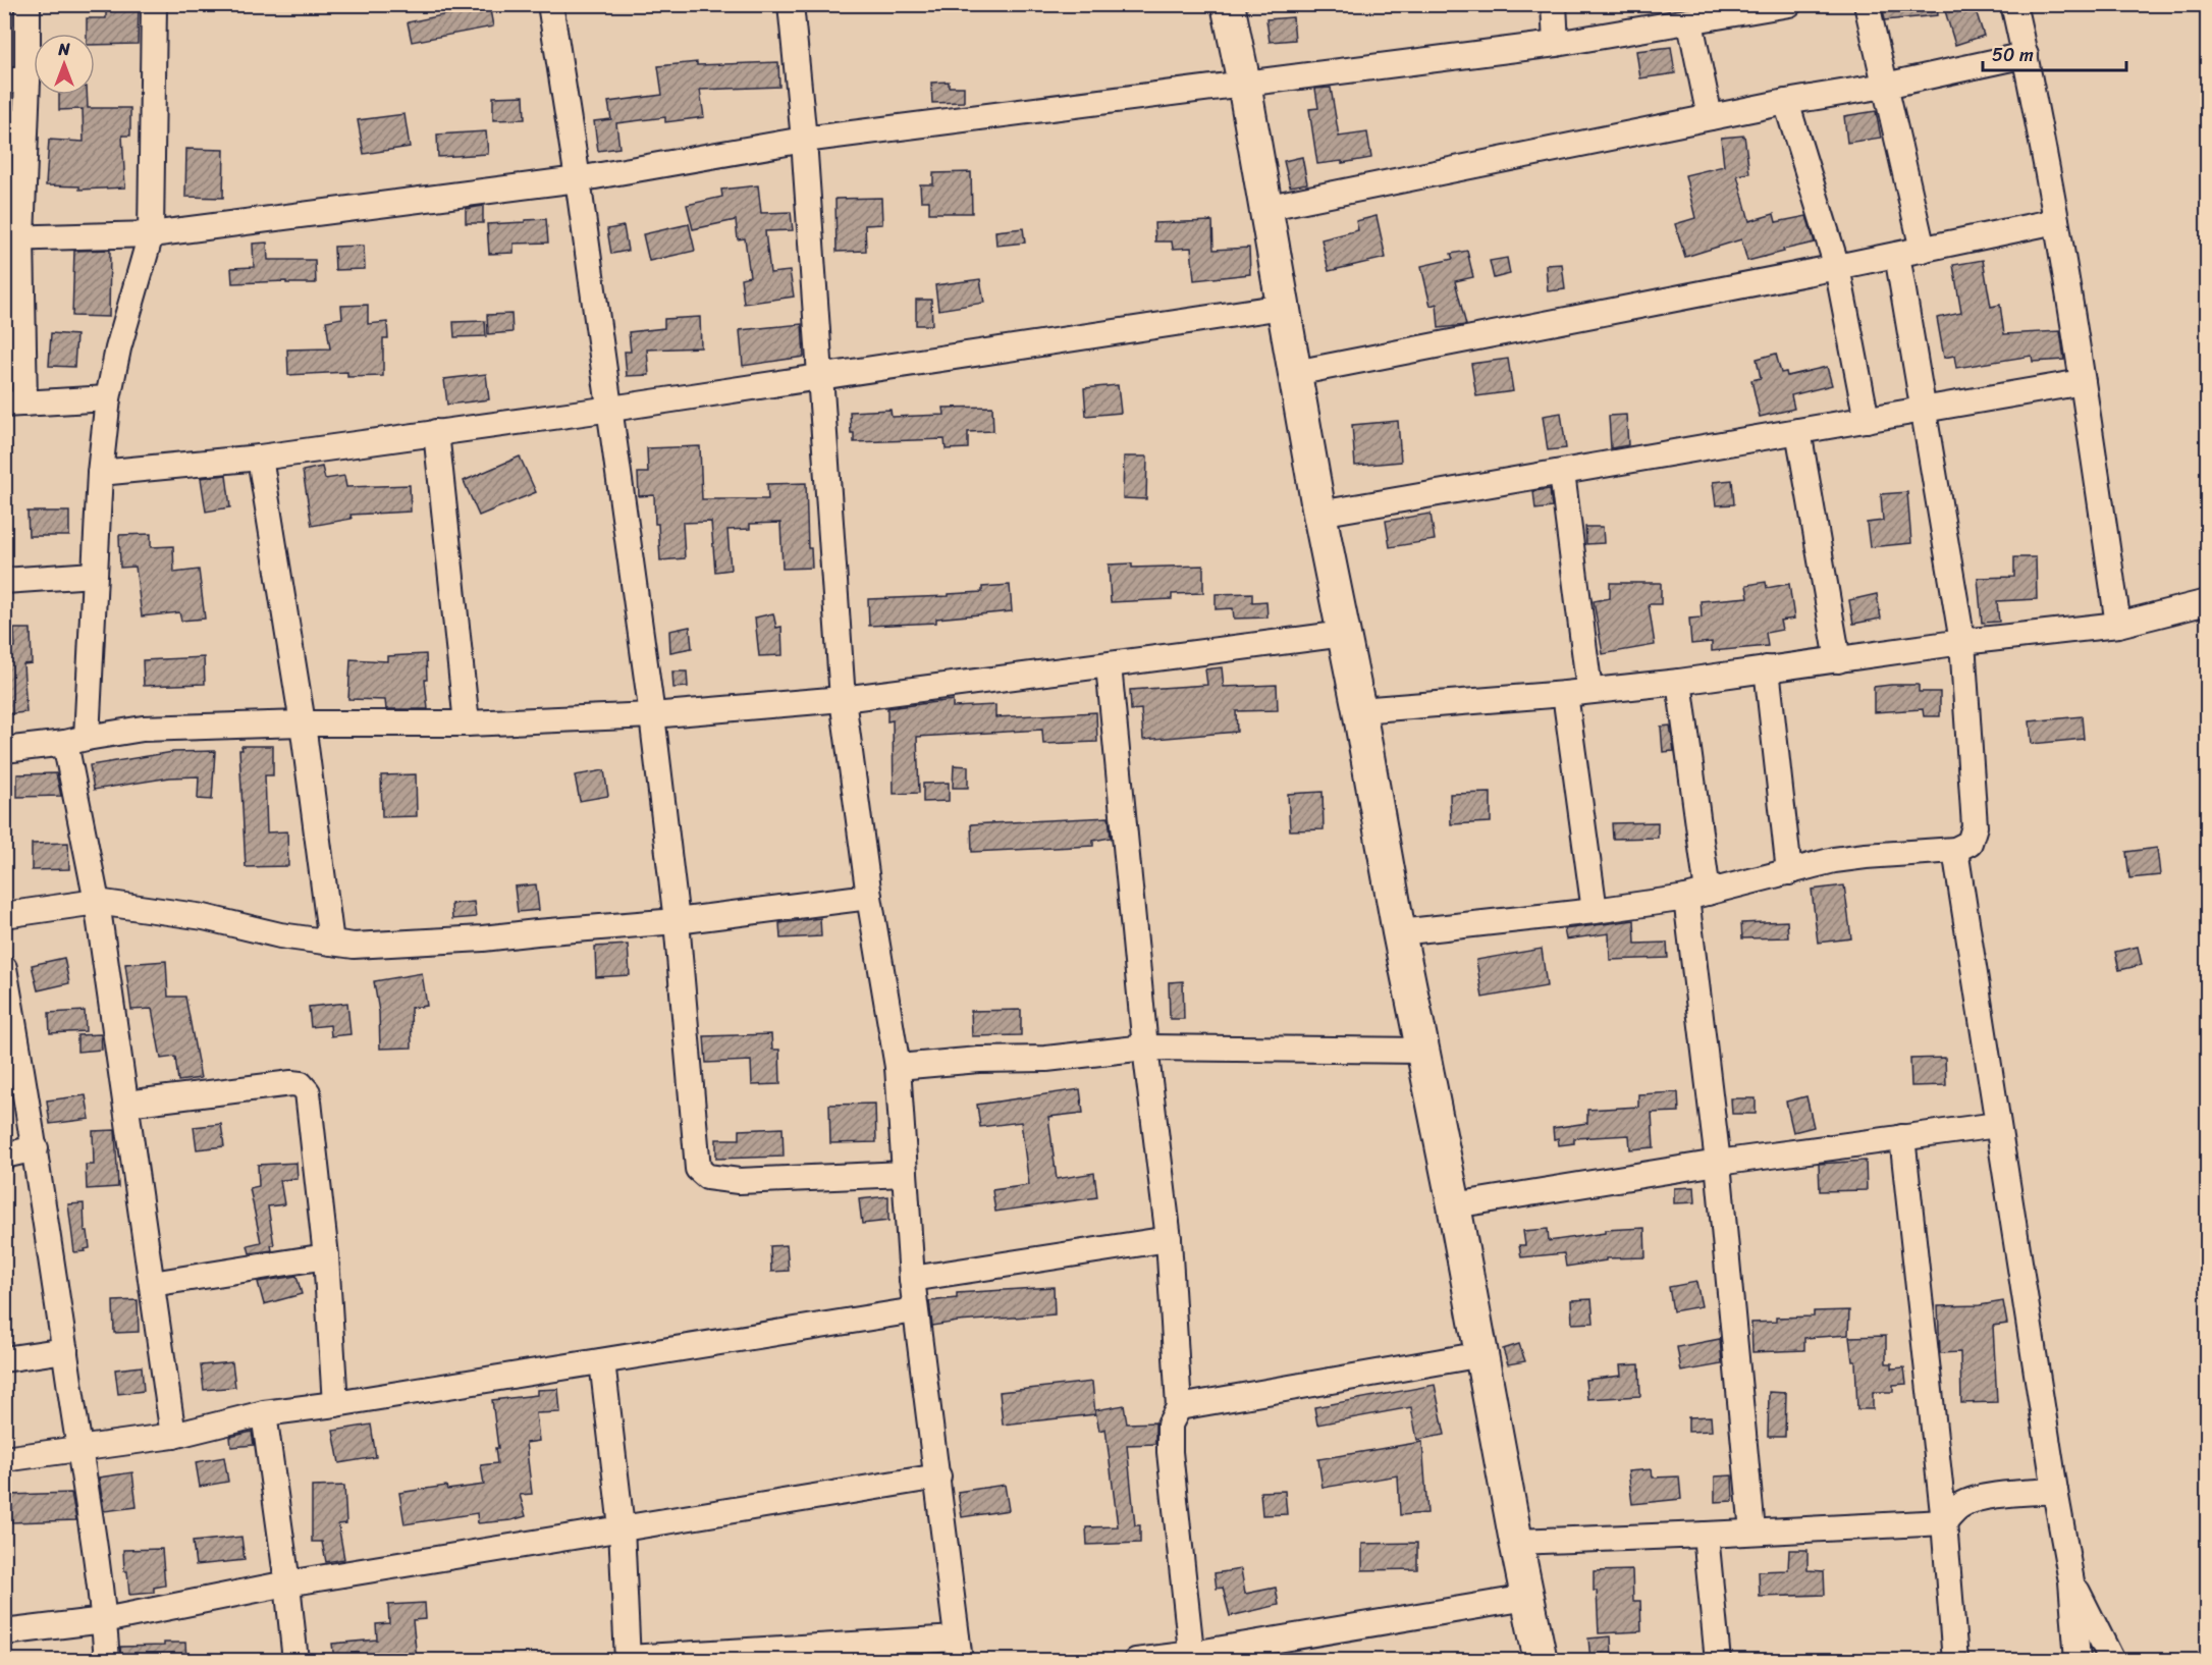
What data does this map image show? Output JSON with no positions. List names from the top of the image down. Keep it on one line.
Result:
{"scale_bar":"50 m","north":"top"}
